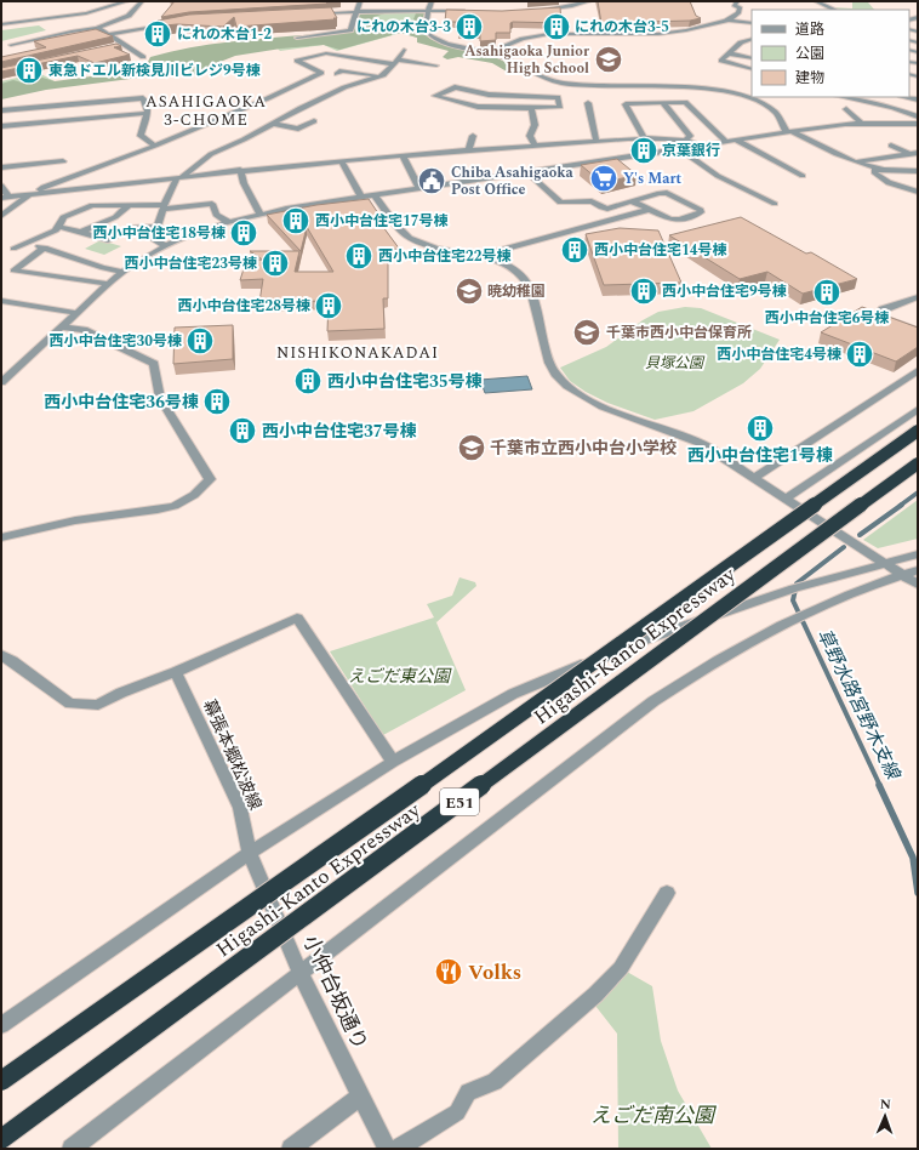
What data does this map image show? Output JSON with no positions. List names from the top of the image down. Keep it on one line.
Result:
{"streets":{"highway":["Higashi-Kanto Expressway","E51"],"street":["幕張本郷松波線","小仲台坂通り"]},"crossings":[["幕張本郷松波線","小仲台坂通り"]],"districts":["ASAHIGAOKA 3-CHOME","NISHIKONAKADAI"],"water":["草野水路宮野木支線"],"parks":["貝塚公園","えごだ東公園","えごだ南公園"],"places":{"building":["にれの木台3-3","にれの木台3-5","にれの木台1-2","東急ドエル新検見川ビレジ9号棟","京葉銀行","西小中台住宅17号棟","西小中台住宅18号棟","西小中台住宅14号棟","西小中台住宅22号棟","西小中台住宅23号棟","西小中台住宅9号棟","西小中台住宅6号棟","西小中台住宅28号棟","西小中台住宅30号棟","西小中台住宅4号棟","西小中台住宅35号棟","西小中台住宅36号棟","西小中台住宅1号棟","西小中台住宅37号棟"],"school or university":["Asahigaoka Junior High School","暁幼稚園","千葉市西小中台保育所","千葉市立西小中台小学校"],"supermarket":["Y's Mart"],"public building":["Chiba Asahigaoka Post Office"],"restaurant":["Volks"]},"legend":["道路","公園","建物"],"north":"top"}
